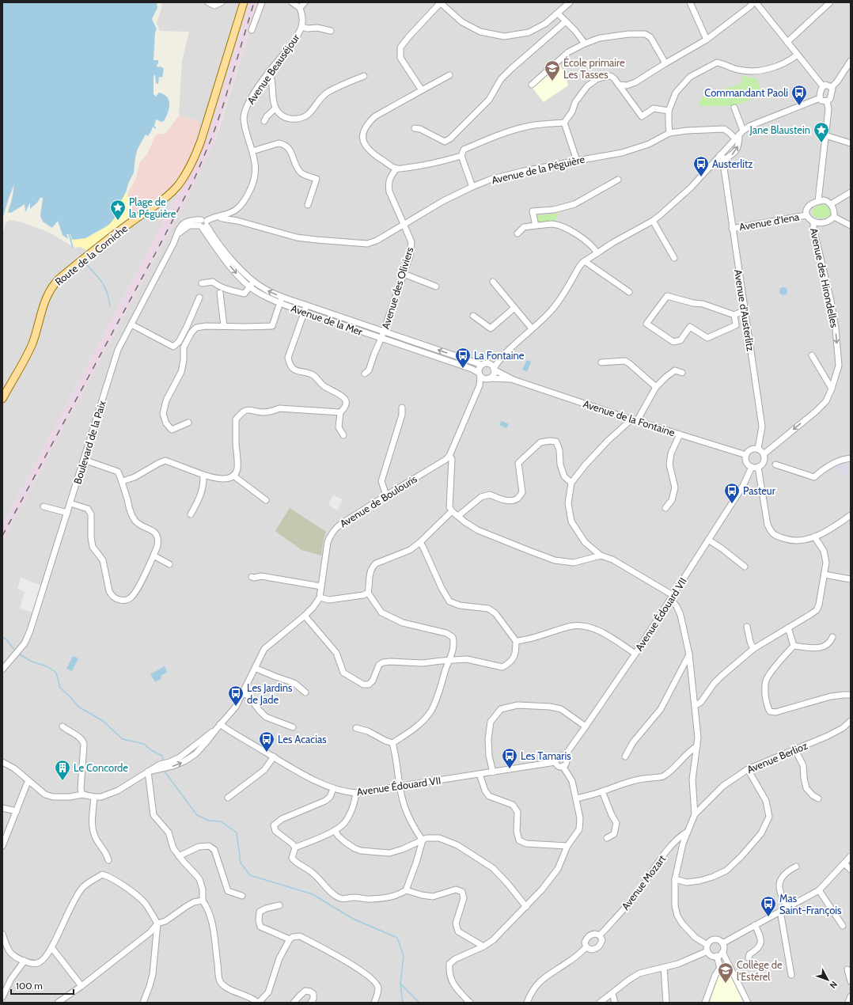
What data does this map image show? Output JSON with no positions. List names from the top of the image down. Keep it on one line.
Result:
{"streets":{"main road":["Route de la Corniche"],"street":["Avenue Beauséjour","Avenue de la Péguière","Avenue d'Iena","Avenue des Hirondelles","Avenue des Oliviers","Avenue d'Austerlitz","Avenue de la Mer","Avenue de la Fontaine","Boulevard de la Paix","Avenue de Boulouris","Avenue Édouard VII","Avenue Berlioz","Avenue Mozart"]},"crossings":[["Avenue Beauséjour","Avenue de la Péguière"],["Avenue de la Péguière","Avenue des Oliviers"],["Avenue d'Iena","Avenue des Hirondelles"],["Avenue d'Iena","Avenue d'Austerlitz"],["Avenue des Hirondelles","Avenue d'Austerlitz"],["Avenue des Hirondelles","Avenue de la Fontaine"],["Avenue des Hirondelles","Avenue Édouard VII"],["Avenue des Oliviers","Avenue de la Mer"],["Avenue d'Austerlitz","Avenue de la Fontaine"],["Avenue d'Austerlitz","Avenue Édouard VII"],["Avenue de la Mer","Avenue de la Fontaine"],["Avenue de la Mer","Boulevard de la Paix"],["Avenue de la Fontaine","Avenue Édouard VII"],["Avenue de Boulouris","Avenue Édouard VII"]],"one_way":["Avenue des Hirondelles"],"places":{"school or university":["École primaire Les Tasses","Collège de l'Estérel"],"bus stop":["Commandant Paoli","Austerlitz","La Fontaine","Pasteur","Les Jardins de Jade","Les Acacias","Les Tamaris","Mas Saint-François"],"place":["Jane Blaustein","Plage de la Péguière"],"building":["Le Concorde"]},"scale_bar":"100 m","north":"bottom right"}
